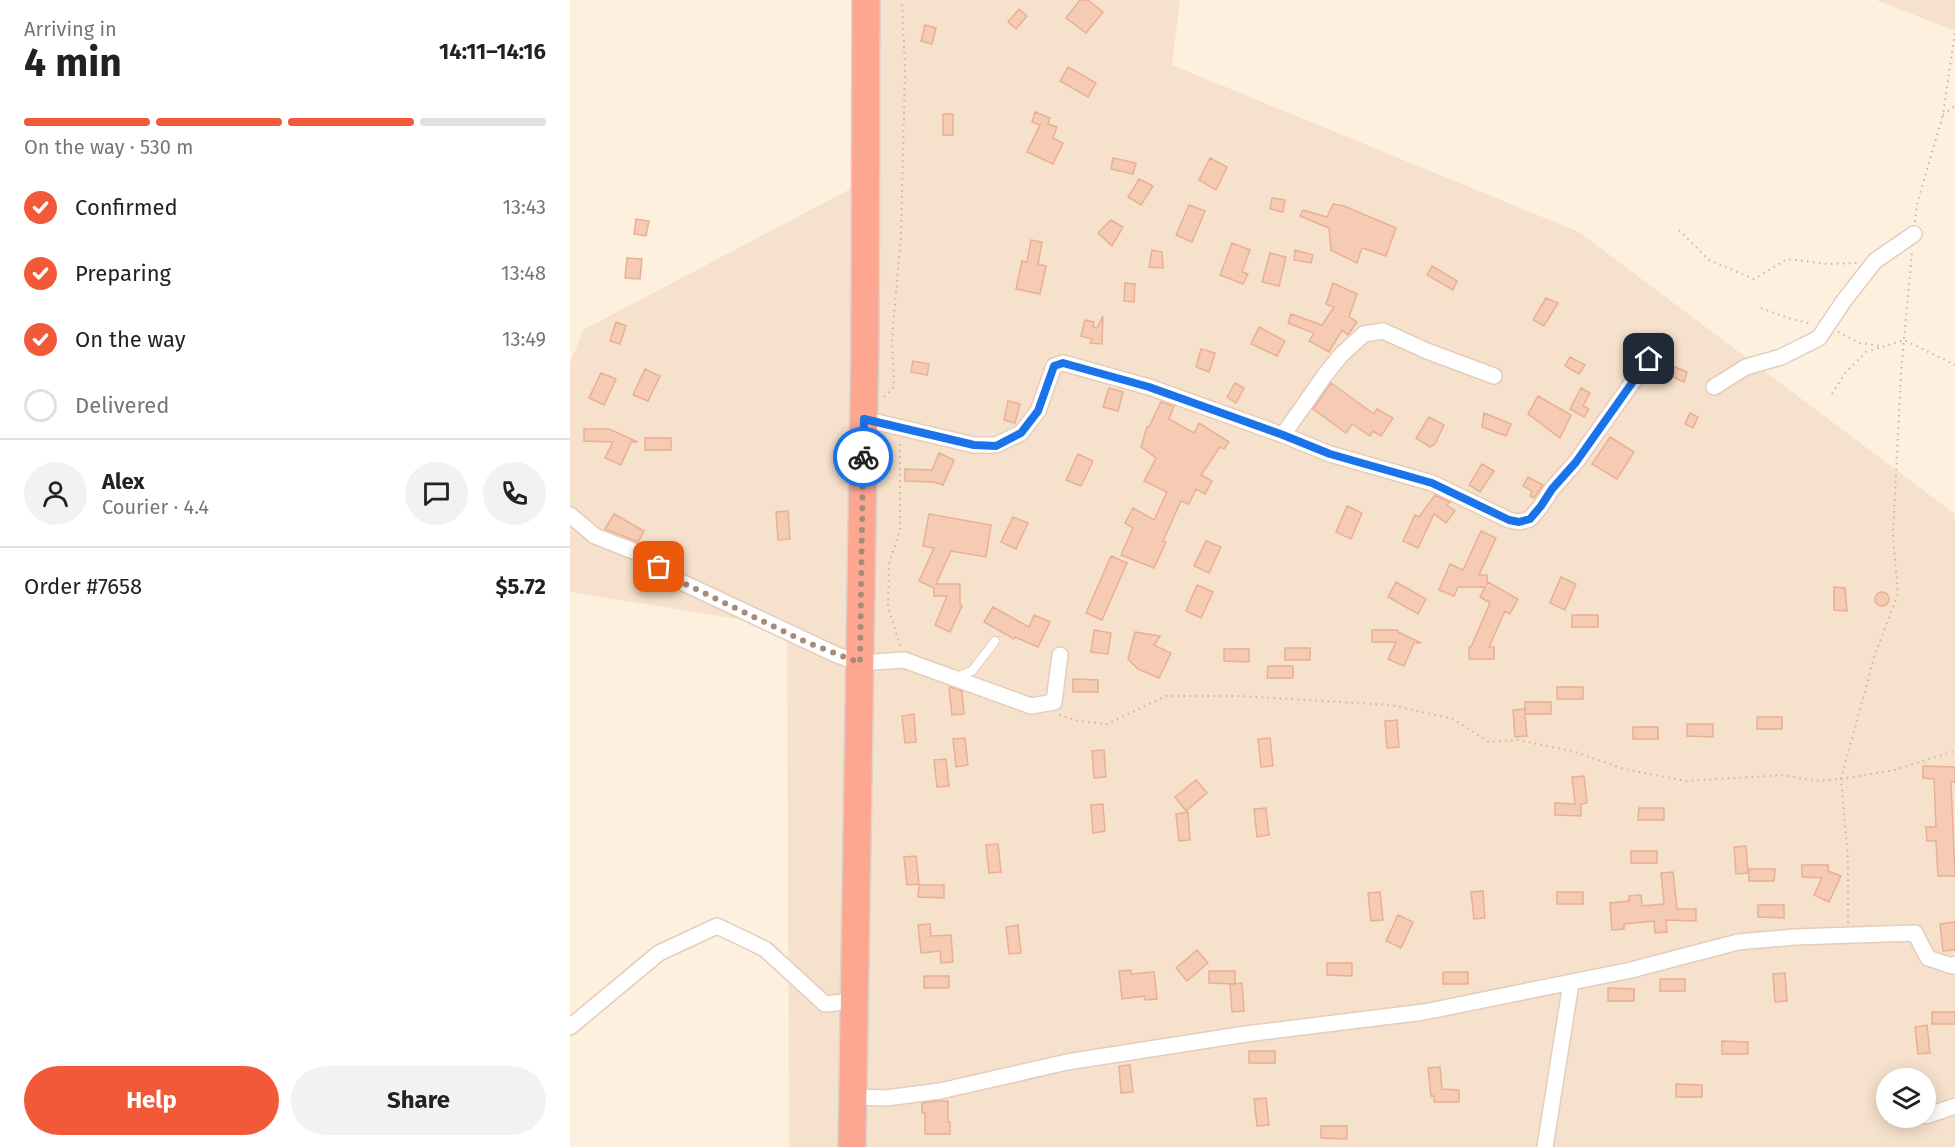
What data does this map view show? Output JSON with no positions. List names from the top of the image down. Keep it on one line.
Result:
{"page":{"heading":["4 min","Arriving in","14:11–14:16"],"panel":["Alex","Courier · 4.4","Order #7658","$5.72"],"bar":"On the way · 530 m","list":[["Confirmed","13:43"],["Preparing","13:48"],["On the way","13:49"],"Delivered"],"buttons":["Help","Share"]}}
